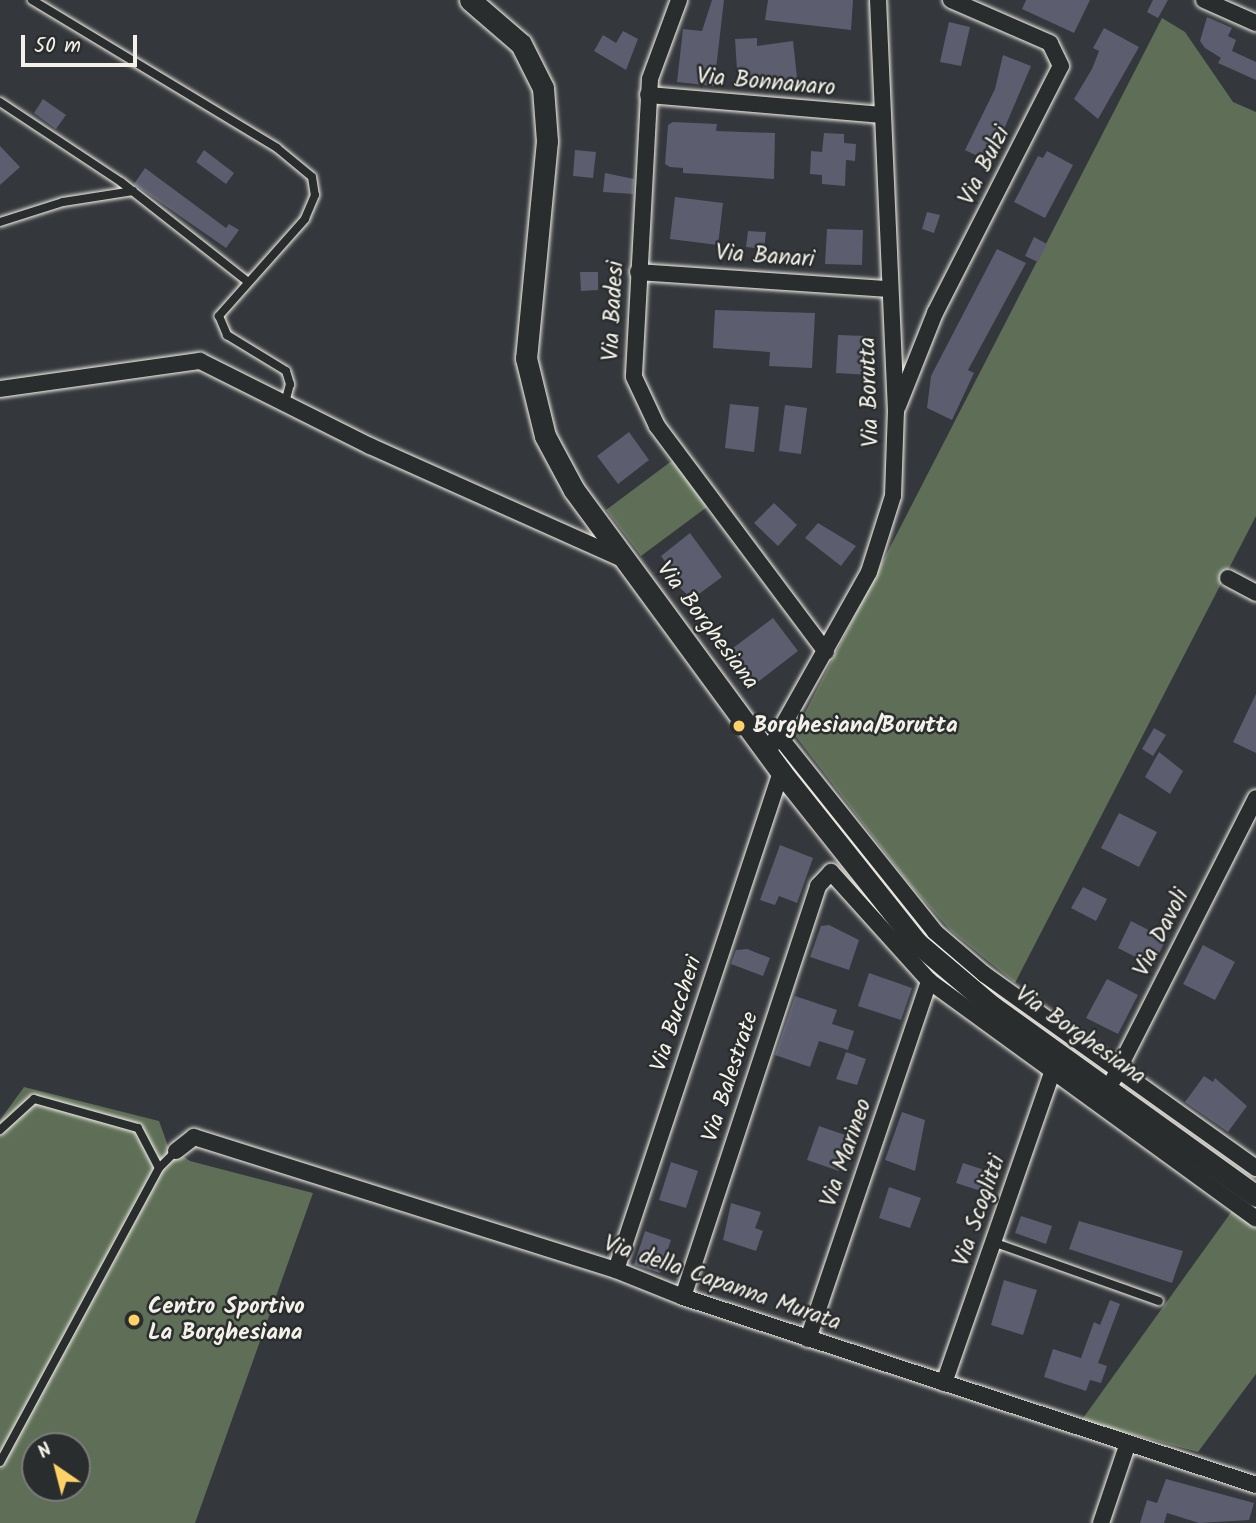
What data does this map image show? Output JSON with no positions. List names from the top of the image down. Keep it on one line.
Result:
{"streets":{"street":["Via Bonnanaro","Via Bulzi","Via Banari","Via Badesi","Via Borutta","Via Borghesiana","Via Davoli","Via Buccheri","Via Balestrate","Via Marineo","Via Scoglitti","Via della Capanna Murata"]},"crossings":[["Via Bonnanaro","Via Badesi"],["Via Bonnanaro","Via Borutta"],["Via Bulzi","Via Borutta"],["Via Banari","Via Badesi"],["Via Banari","Via Borutta"],["Via Badesi","Via Borutta"],["Via Borutta","Via Borghesiana"],["Via Borghesiana","Via Davoli"],["Via Borghesiana","Via Buccheri"],["Via Borghesiana","Via Balestrate"],["Via Borghesiana","Via Marineo"],["Via Borghesiana","Via Scoglitti"],["Via Buccheri","Via della Capanna Murata"],["Via Balestrate","Via della Capanna Murata"],["Via Marineo","Via della Capanna Murata"],["Via Scoglitti","Via della Capanna Murata"]],"places":["Borghesiana/Borutta","Centro Sportivo La Borghesiana"],"scale_bar":"50 m","north":"top left"}
